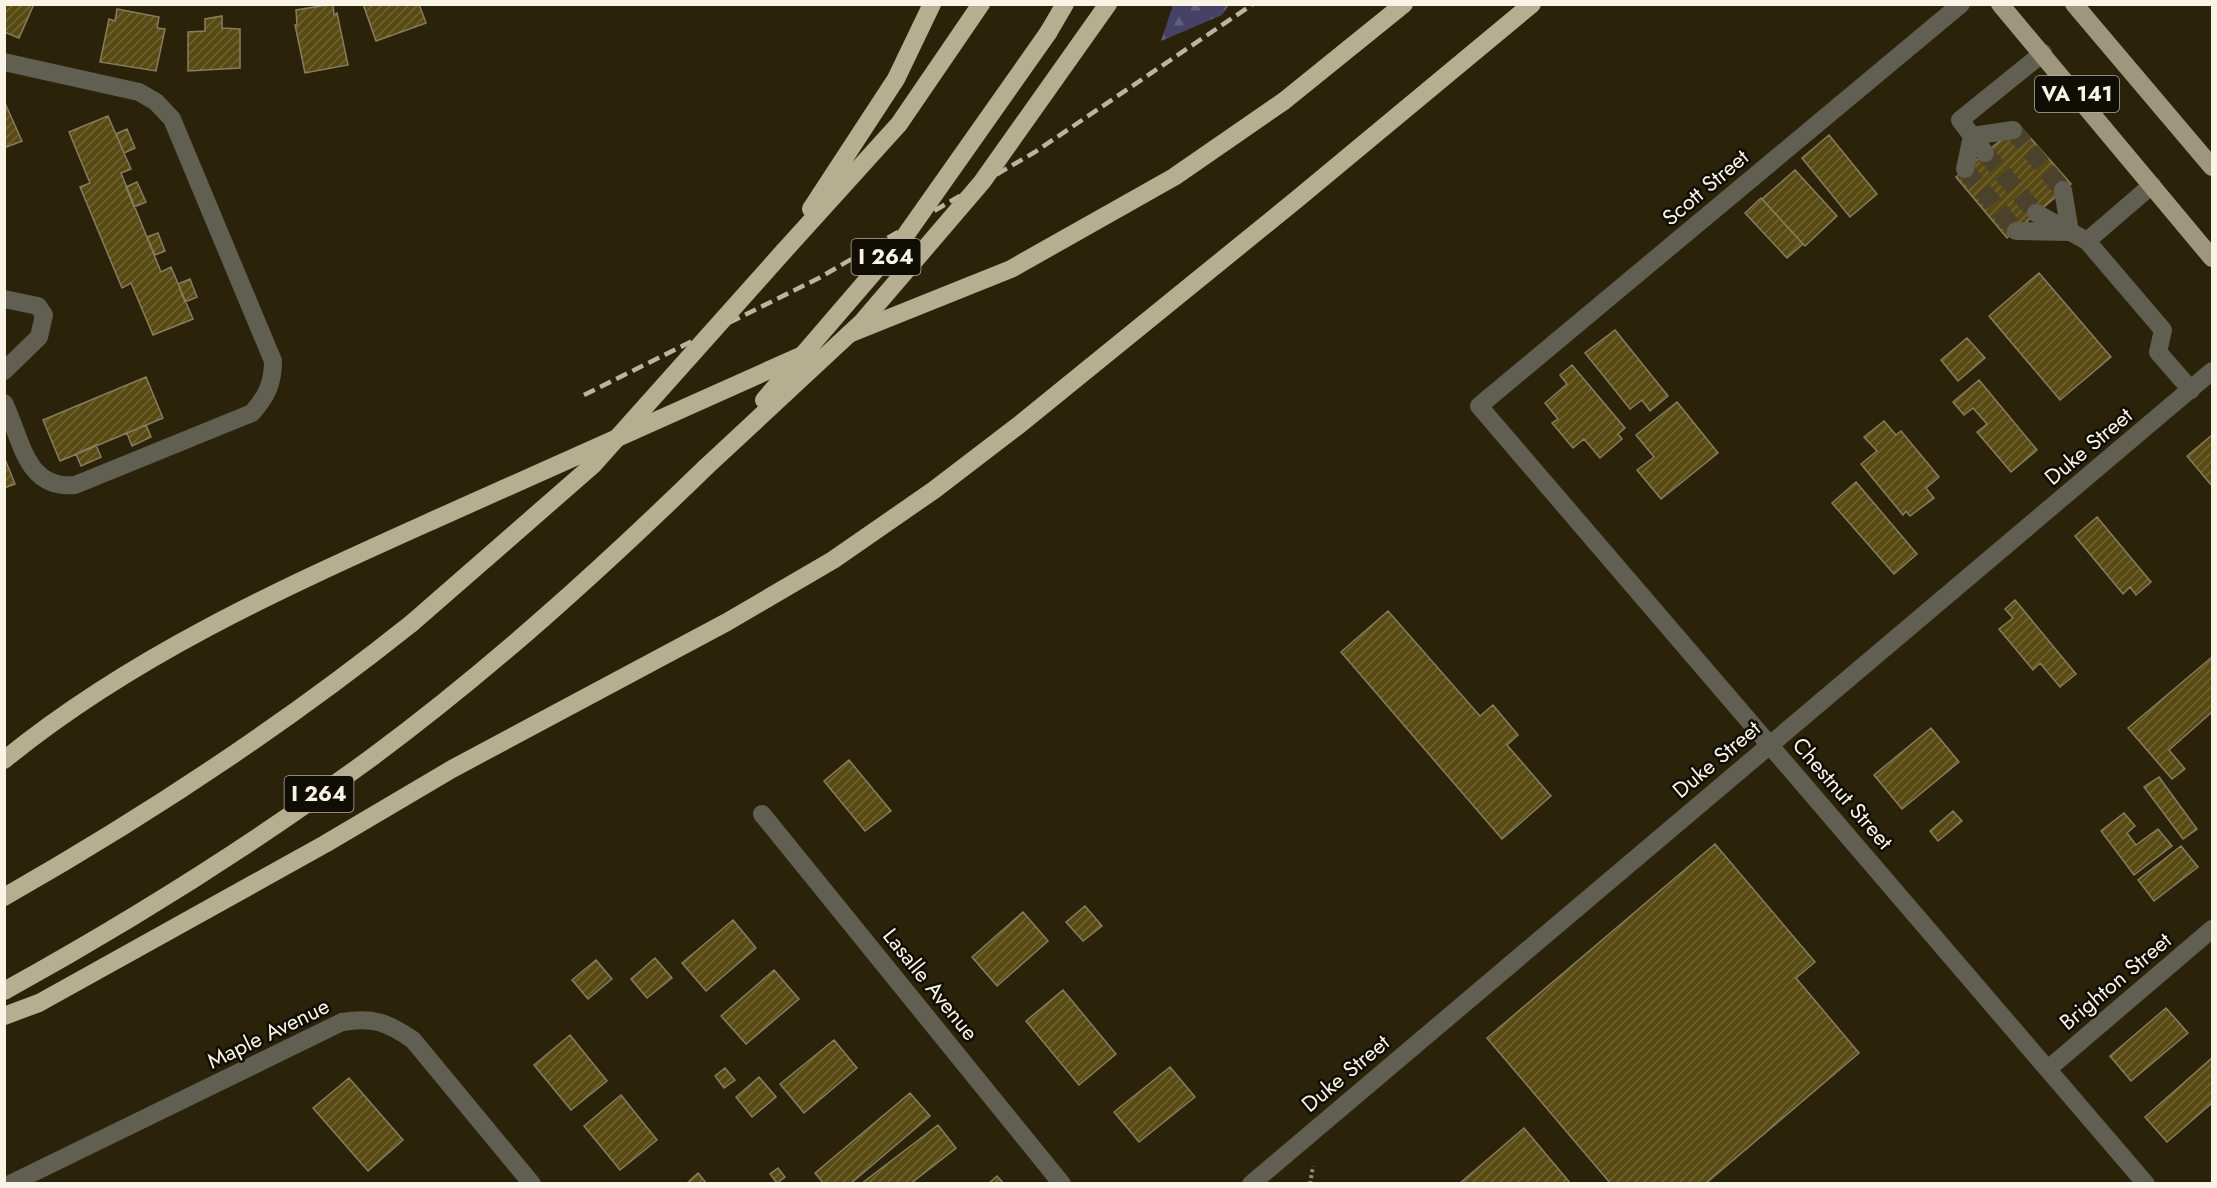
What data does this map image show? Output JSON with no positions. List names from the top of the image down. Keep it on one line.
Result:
{"streets":{"highway":["I 264"],"main road":["VA 141"],"street":["Scott Street","Duke Street","Chestnut Street","Brighton Street","Lasalle Avenue","Maple Avenue"]},"crossings":[["Scott Street","Chestnut Street"],["Duke Street","Chestnut Street"],["Chestnut Street","Brighton Street"]]}
